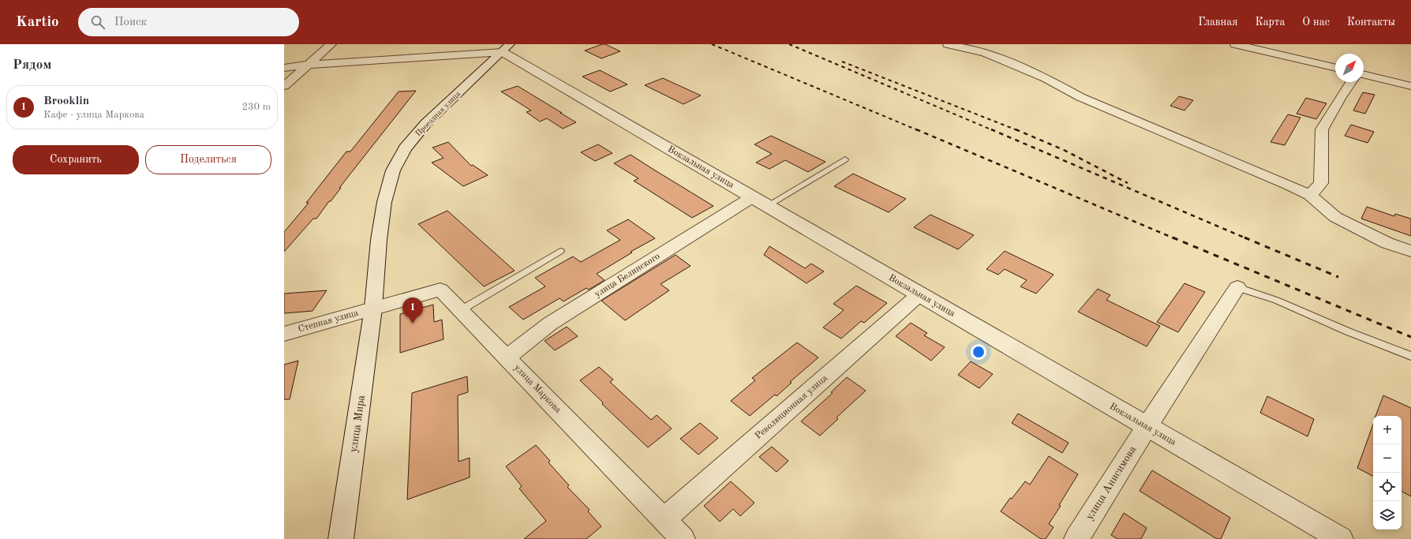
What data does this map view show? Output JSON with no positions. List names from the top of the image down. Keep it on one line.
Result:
{"streets":{"street":["Проездная улица","Вокзальная улица","улица Белинского","Степная улица","улица Маркова","Революционная улица","улица Мира","улица Анисимова"]},"crossings":[["Проездная улица","Вокзальная улица"],["Проездная улица","Степная улица"],["Проездная улица","улица Маркова"],["Проездная улица","улица Мира"],["Вокзальная улица","улица Белинского"],["Вокзальная улица","Революционная улица"],["Вокзальная улица","улица Анисимова"],["улица Белинского","улица Маркова"],["Степная улица","улица Маркова"],["Степная улица","улица Мира"],["улица Маркова","Революционная улица"],["улица Маркова","улица Мира"]],"north":"top right","page":{"header":"Kartio","search":"Поиск","nav":["Главная","Карта","О нас","Контакты"],"heading":"Рядом","list":[{"mark":"1","name":"Brooklin","note":"Кафе · улица Маркова","value":"230 m"}],"buttons":["Сохранить","Поделиться"],"pins":"1","map_buttons":["+","−"]}}
